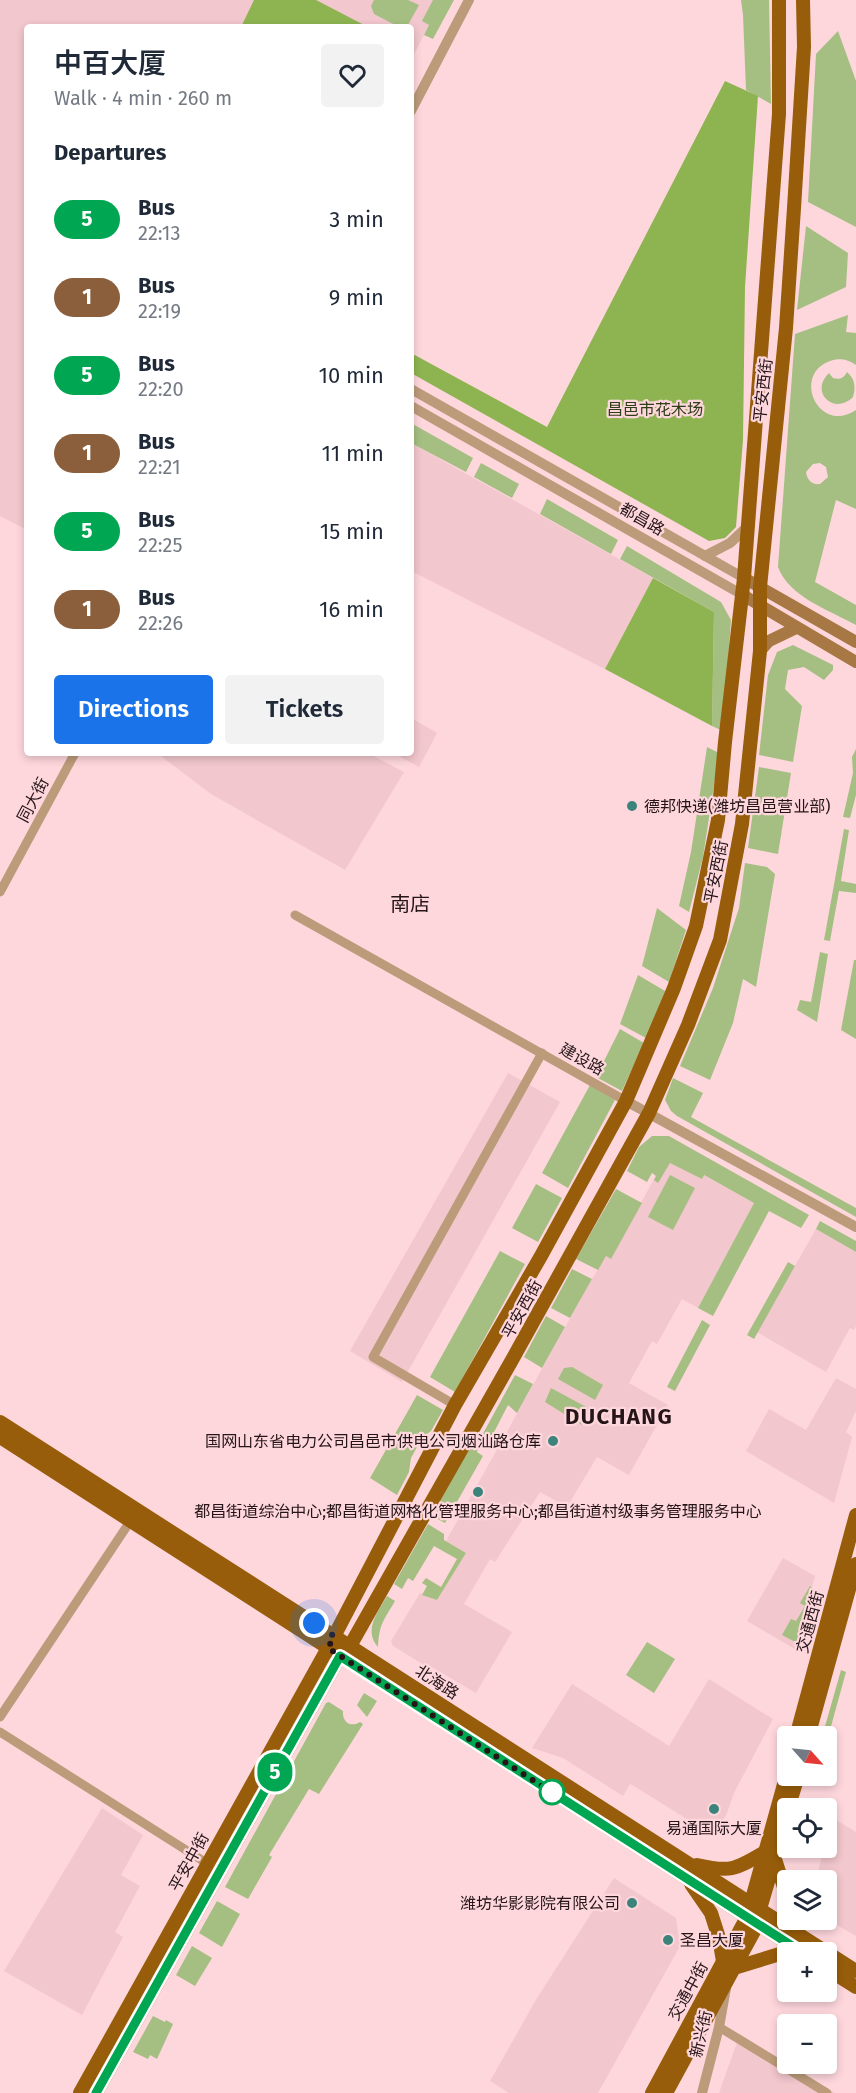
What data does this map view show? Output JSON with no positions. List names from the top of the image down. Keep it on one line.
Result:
{"streets":{"main road":["平安西街","都昌路","交通西街","北海路","平安中街","交通中街"],"street":["同大街","建设路","新兴街"]},"crossings":[["平安西街","都昌路"],["平安西街","建设路"],["平安西街","北海路"],["平安西街","平安中街"],["北海路","平安中街"],["北海路","交通中街"],["交通中街","新兴街"]],"districts":["南店","DUCHANG"],"parks":["昌邑市花木场"],"places":["德邦快递(潍坊昌邑营业部)","国网山东省电力公司昌邑市供电公司烟汕路仓库","都昌街道综治中心;都昌街道网格化管理服务中心;都昌街道村级事务管理服务中心","易通国际大厦","潍坊华影影院有限公司","圣昌大厦"],"lines":["bus line 5"],"north":"bottom right","page":{"on_map":"5","heading":[["中百大厦","Walk · 4 min · 260 m"],"Departures"],"list":[{"mark":"5","name":"Bus","note":"22:13","value":"3 min"},{"mark":"1","name":"Bus","note":"22:19","value":"9 min"},{"mark":"5","name":"Bus","note":"22:20","value":"10 min"},{"mark":"1","name":"Bus","note":"22:21","value":"11 min"},{"mark":"5","name":"Bus","note":"22:25","value":"15 min"},{"mark":"1","name":"Bus","note":"22:26","value":"16 min"}],"buttons":["Directions","Tickets"],"map_buttons":["+","−"]}}
